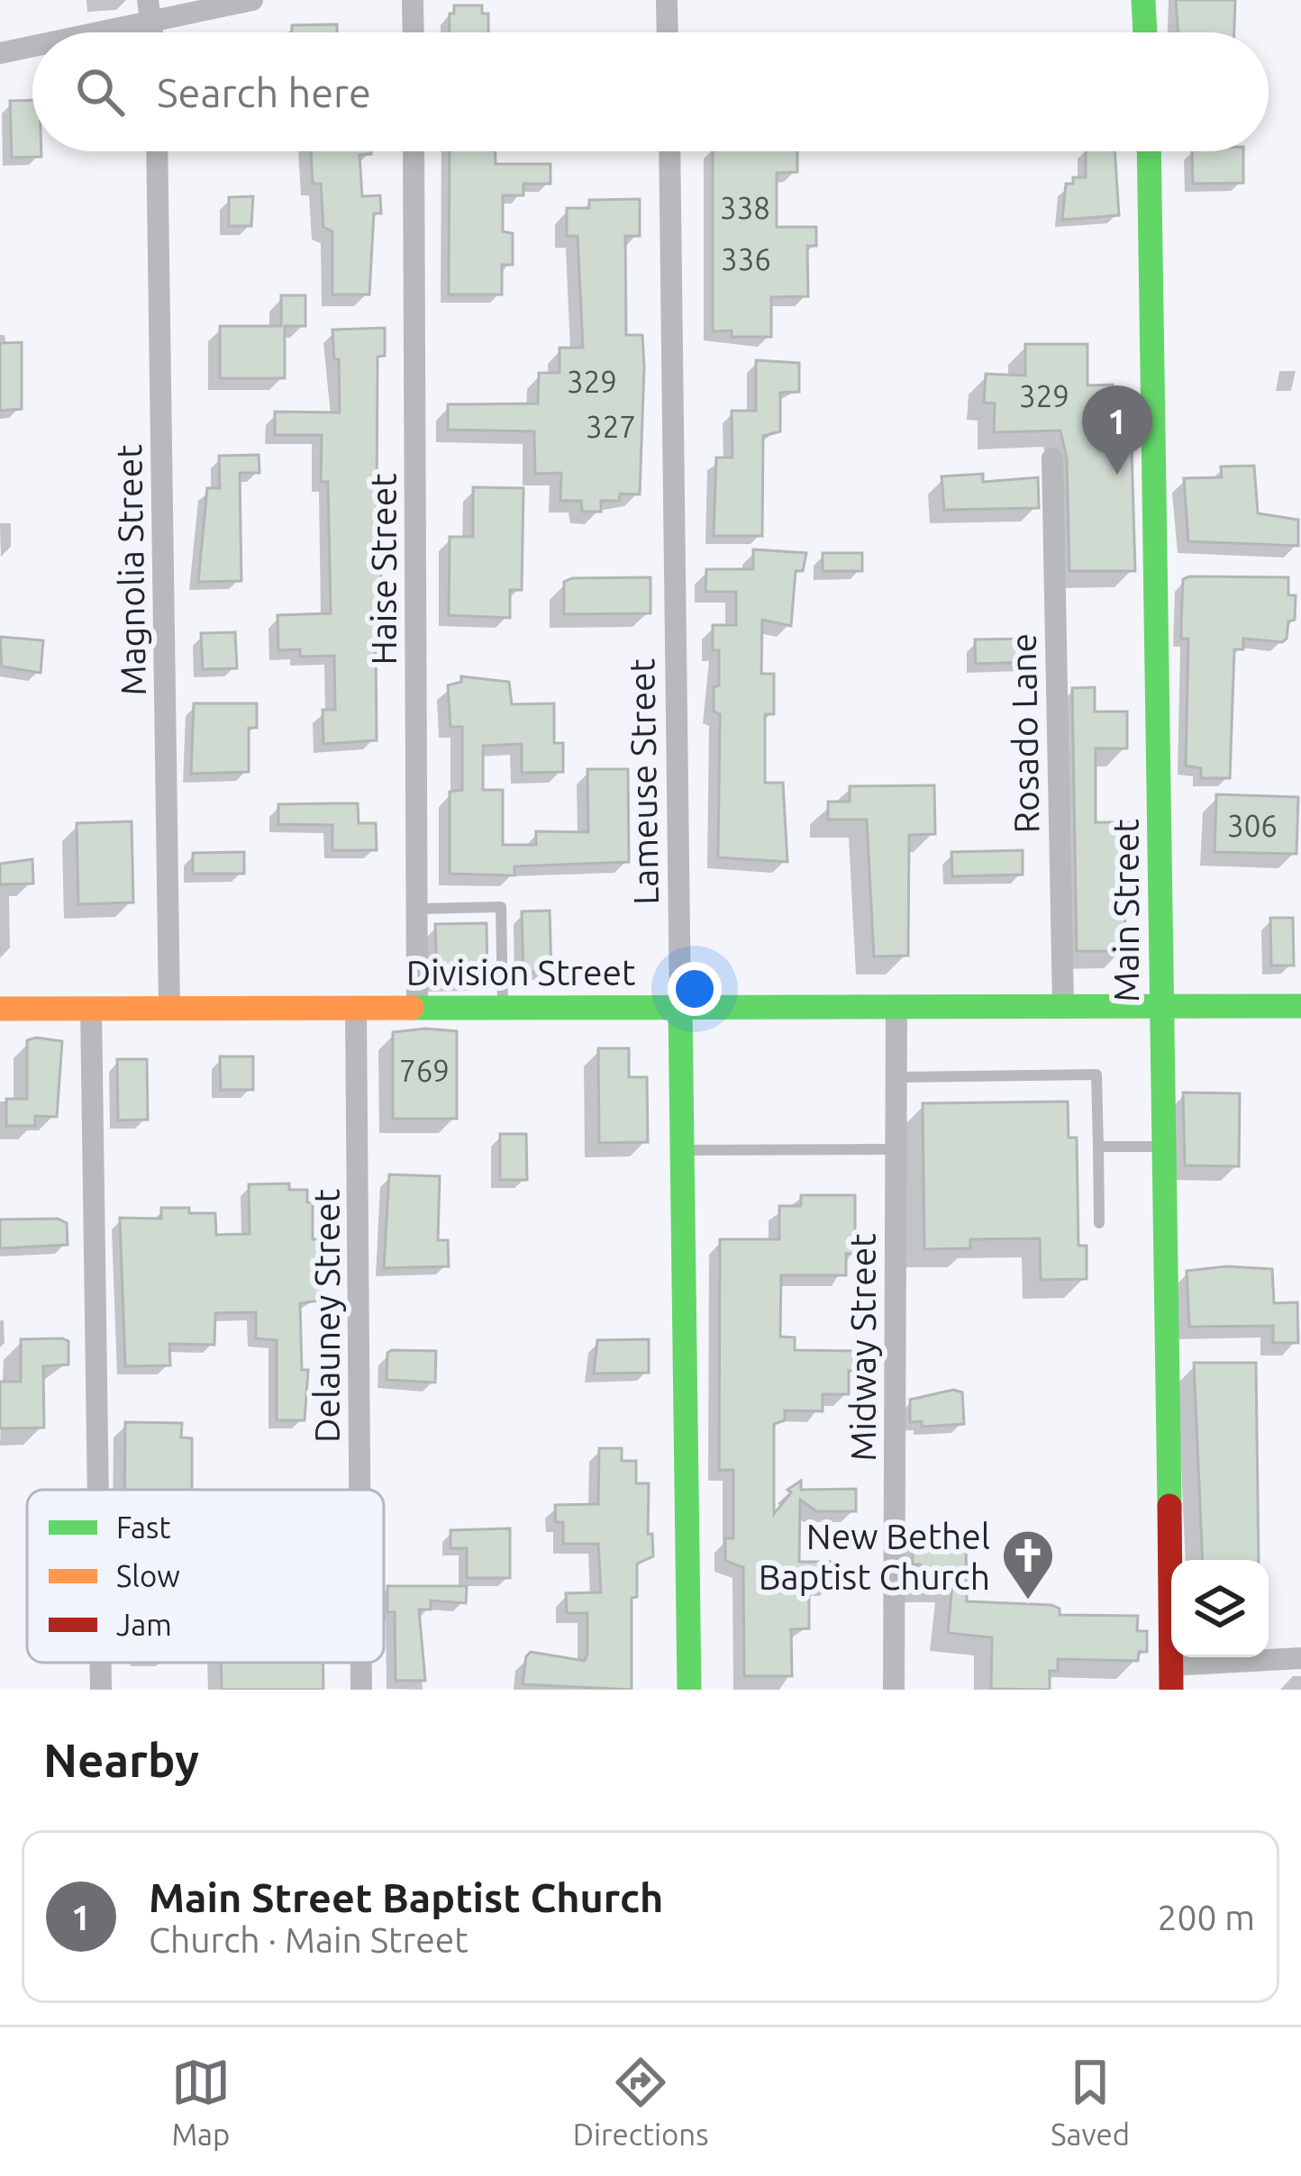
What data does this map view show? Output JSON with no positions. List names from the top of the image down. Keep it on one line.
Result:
{"streets":{"street":["Haise Street","Magnolia Street","Rosado Lane","Lameuse Street","Main Street","Division Street","Delauney Street","Midway Street"]},"crossings":[["Haise Street","Division Street"],["Magnolia Street","Division Street"],["Rosado Lane","Division Street"],["Lameuse Street","Division Street"],["Main Street","Division Street"],["Division Street","Delauney Street"],["Division Street","Midway Street"]],"places":{"church":["New Bethel Baptist Church"]},"house_numbers":["338","336","329","329","327","306","769"],"legend":["Fast","Slow","Jam"],"page":{"search":"Search here","pins":"1","heading":"Nearby","list":[{"mark":"1","name":"Main Street Baptist Church","note":"Church · Main Street","value":"200 m"}],"nav":["Map","Directions","Saved"]}}
